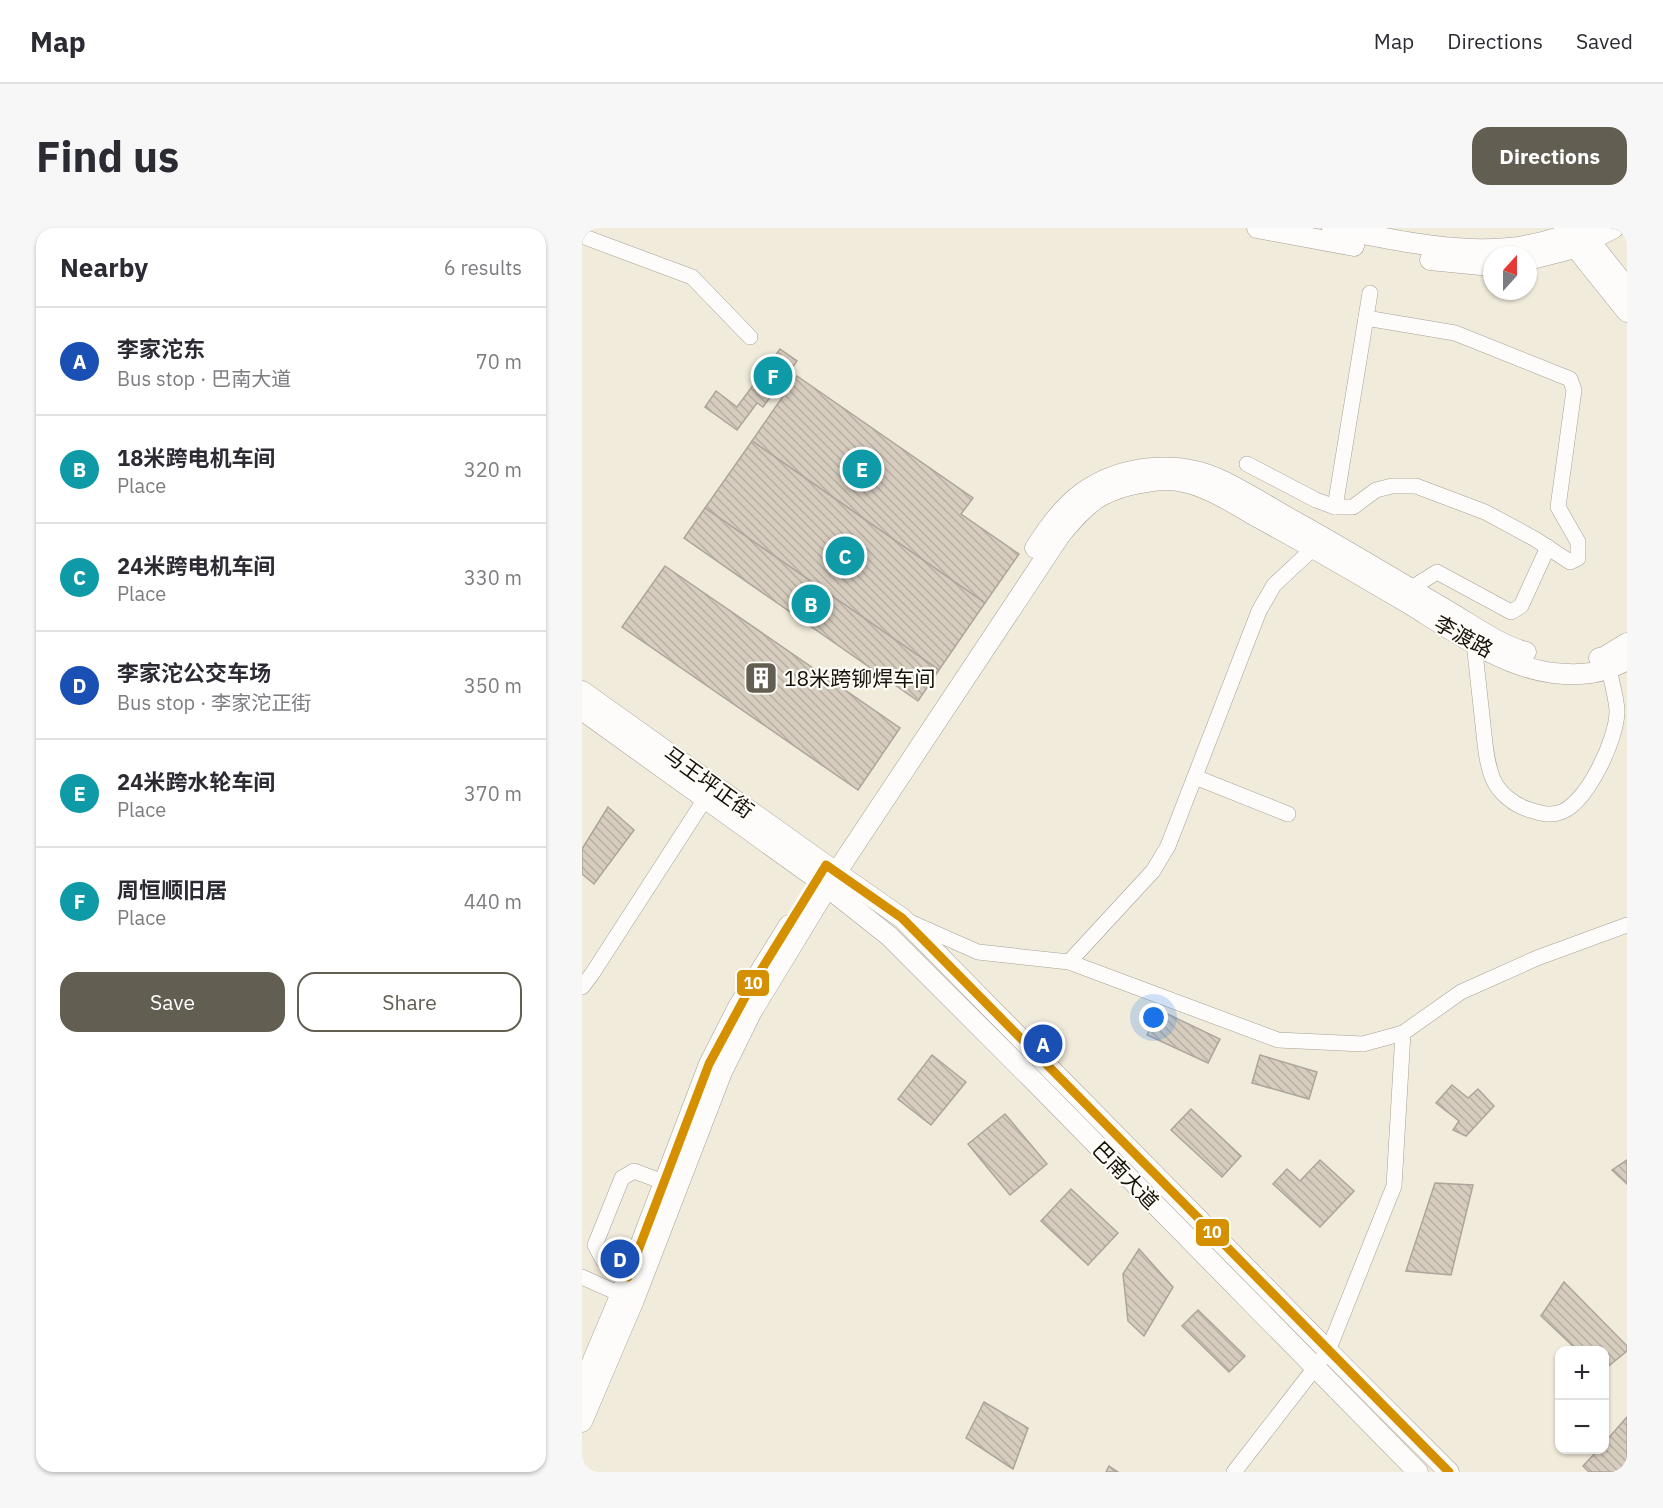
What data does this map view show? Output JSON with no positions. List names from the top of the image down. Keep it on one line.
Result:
{"streets":{"main road":["李渡路","马王坪正街","巴南大道"]},"crossings":[["马王坪正街","巴南大道"]],"places":{"building":["18米跨铆焊车间"]},"lines":["transit line 10"],"north":"top","page":{"header":"Map","nav":["Map","Directions","Saved"],"buttons":["Directions",["Save","Share"]],"title":"Find us","heading":["Nearby","6 results"],"list":[{"mark":"A","name":"李家沱东","note":"Bus stop · 巴南大道","value":"70 m"},{"mark":"B","name":"18米跨电机车间","note":"Place","value":"320 m"},{"mark":"C","name":"24米跨电机车间","note":"Place","value":"330 m"},{"mark":"D","name":"李家沱公交车场","note":"Bus stop · 李家沱正街","value":"350 m"},{"mark":"E","name":"24米跨水轮车间","note":"Place","value":"370 m"},{"mark":"F","name":"周恒顺旧居","note":"Place","value":"440 m"}],"pins":["F","E","C","B","A","D"],"map_buttons":["+","−"]}}
